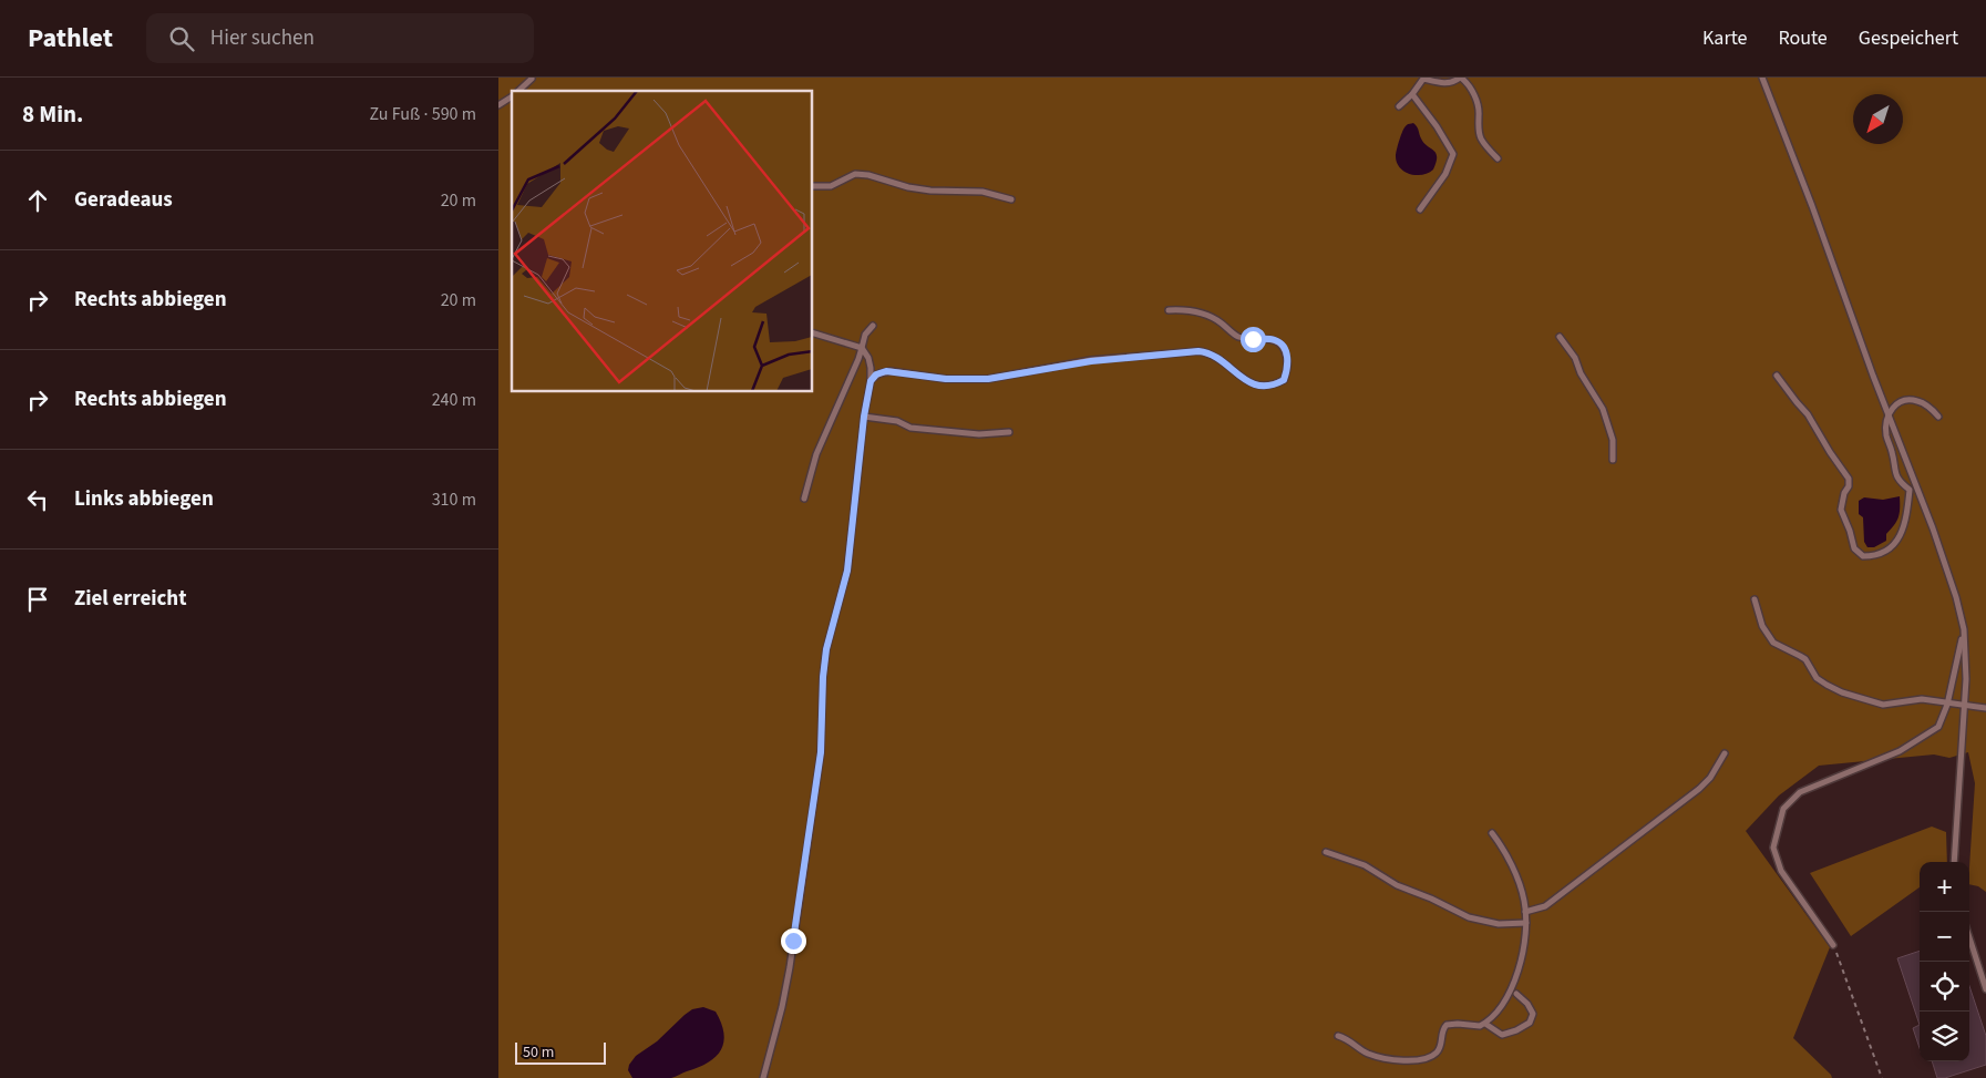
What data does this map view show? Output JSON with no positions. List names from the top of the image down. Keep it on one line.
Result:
{"scale_bar":"50 m","north":"bottom left","page":{"header":"Pathlet","search":"Hier suchen","nav":["Karte","Route","Gespeichert"],"heading":["8 Min.","Zu Fuß · 590 m"],"list":[["Geradeaus","20 m"],["Rechts abbiegen","20 m"],["Rechts abbiegen","240 m"],["Links abbiegen","310 m"],"Ziel erreicht"],"map_buttons":["+","−"],"scale":"50 m"}}
